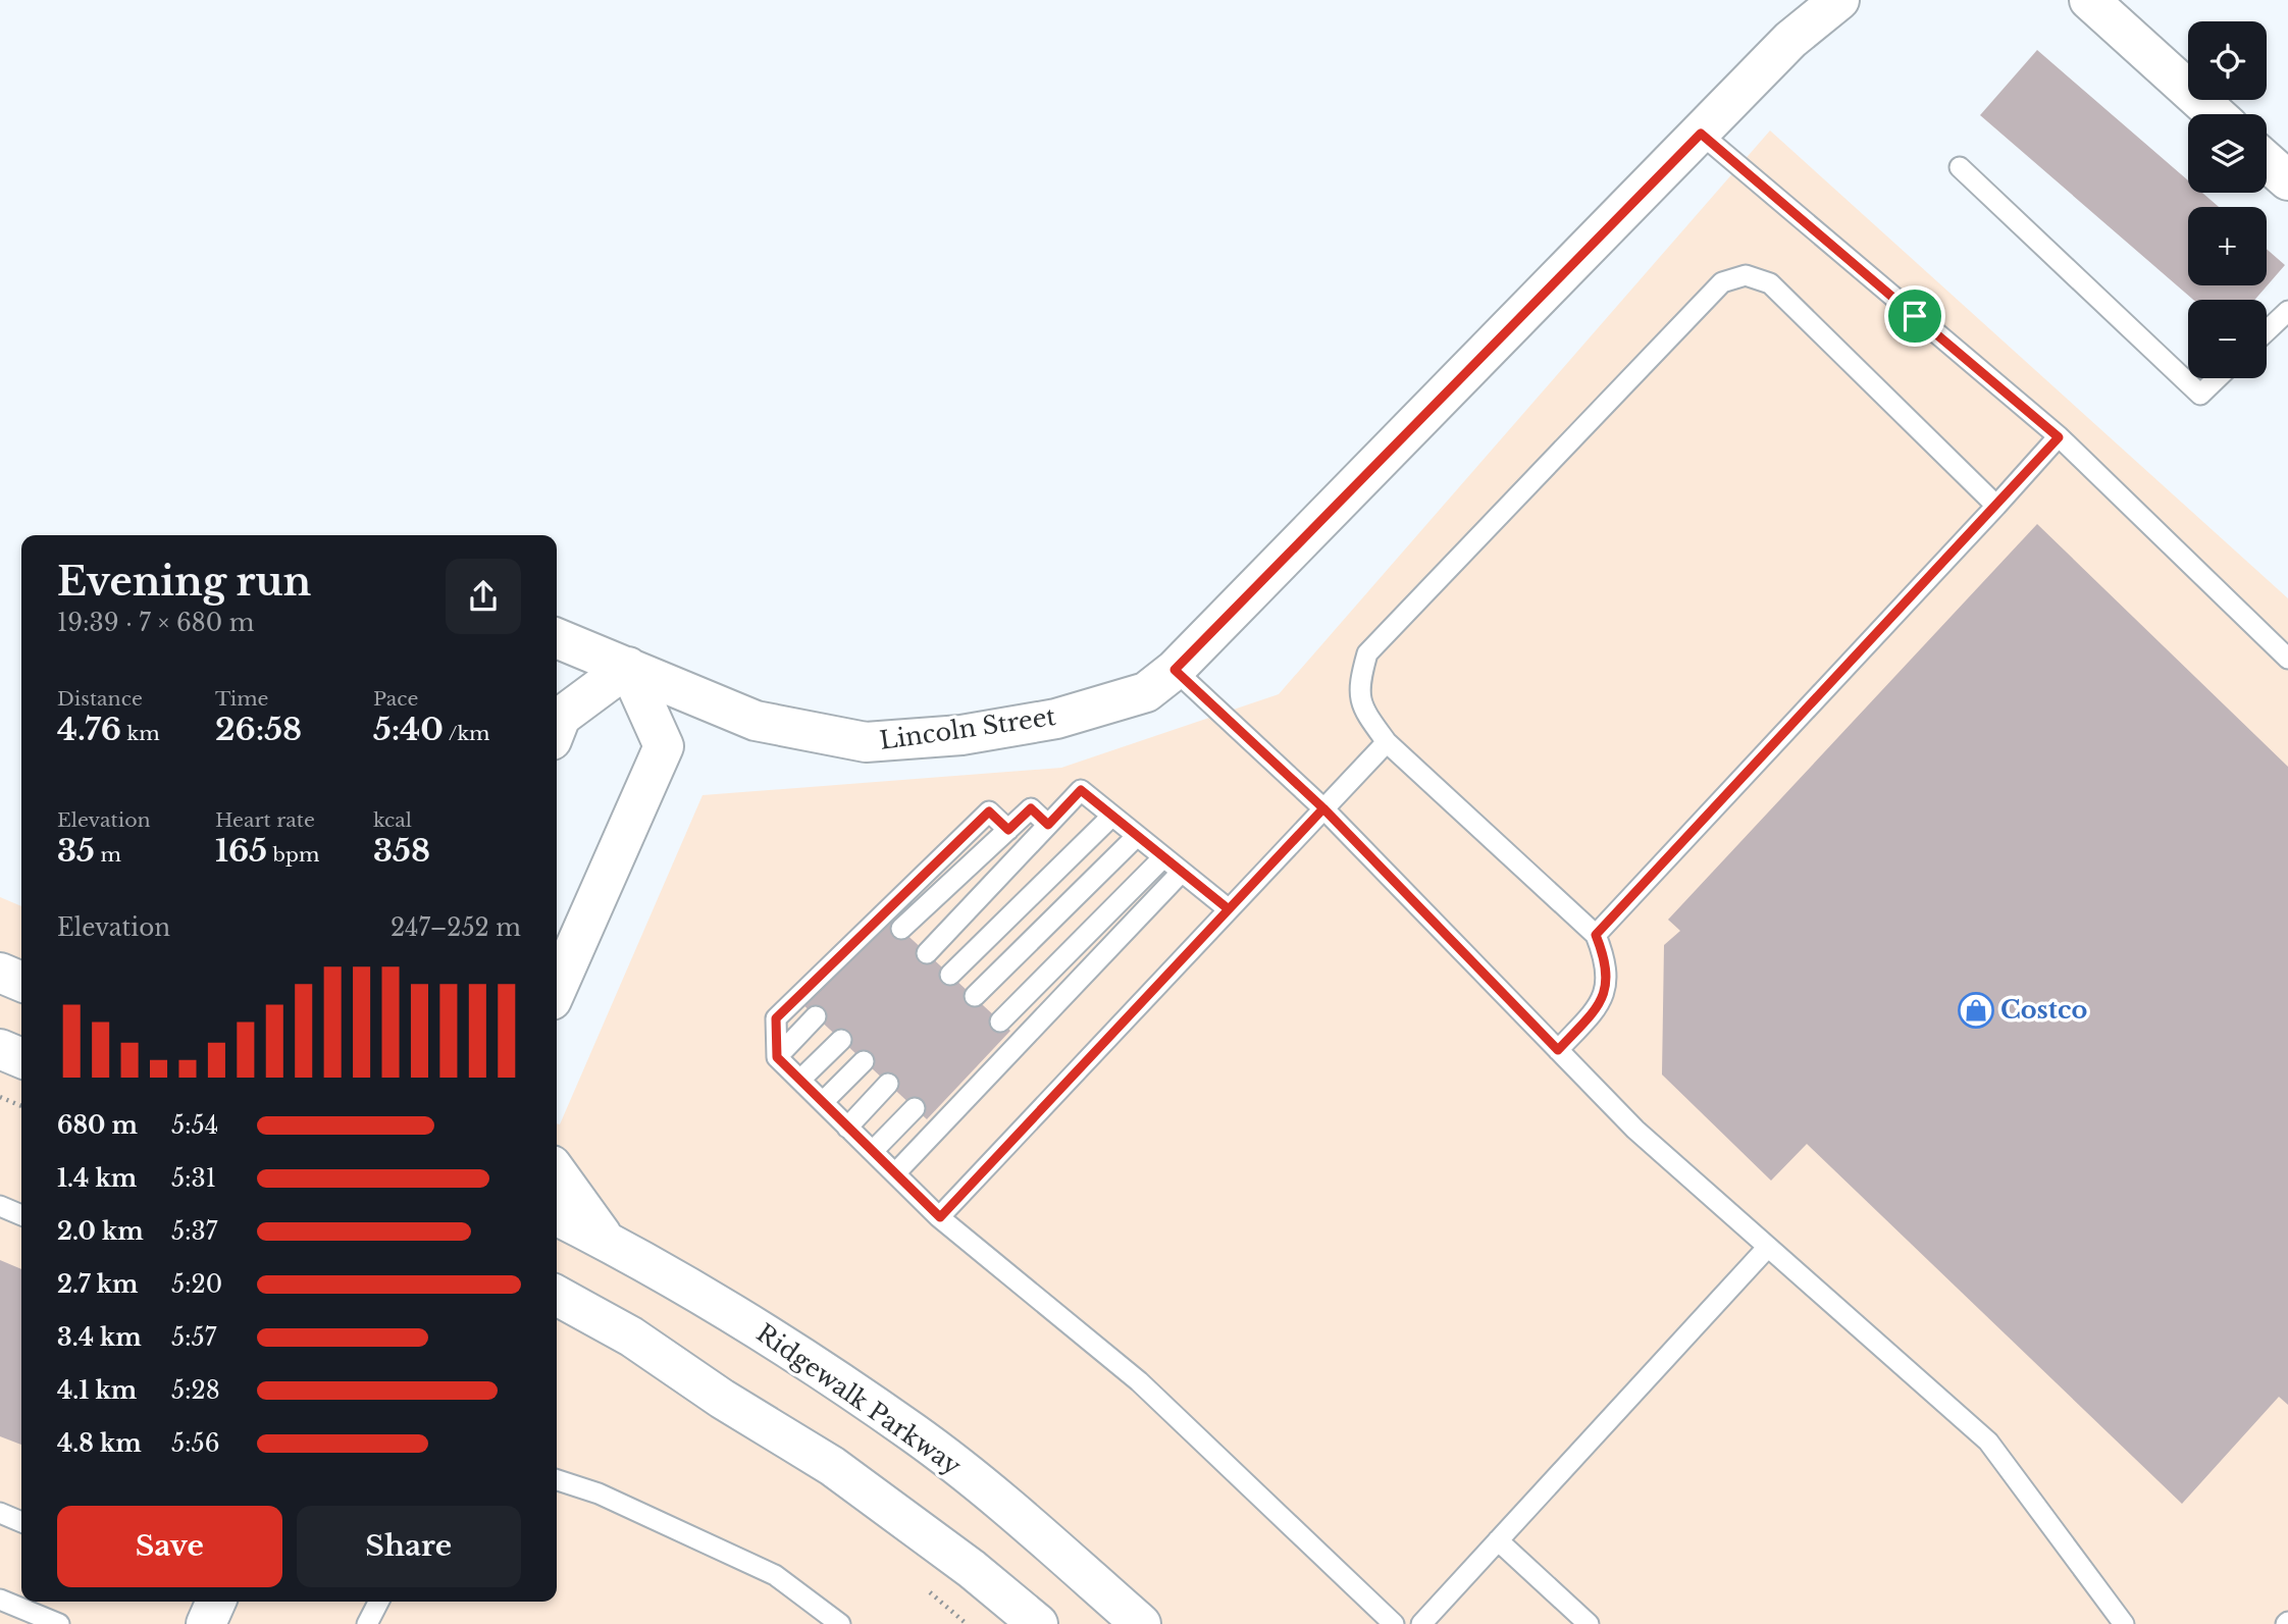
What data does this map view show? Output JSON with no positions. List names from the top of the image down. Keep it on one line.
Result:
{"streets":{"street":["Lincoln Street","Ridgewalk Parkway"]},"places":{"shop":["Costco"]},"page":{"map_buttons":["+","−"],"heading":["Evening run","19:39 · 7 × 680 m"],"stats":[["Distance","4.76 km"],["Time","26:58"],["Pace","5:40 /km"],["Elevation","35 m"],["Heart rate","165 bpm"],["kcal","358"]],"chart":["Elevation","247–252 m"],"list":[{"name":"680 m","note":"5:54"},{"name":"1.4 km","note":"5:31"},{"name":"2.0 km","note":"5:37"},{"name":"2.7 km","note":"5:20"},{"name":"3.4 km","note":"5:57"},{"name":"4.1 km","note":"5:28"},{"name":"4.8 km","note":"5:56"}],"buttons":["Save","Share"]}}
